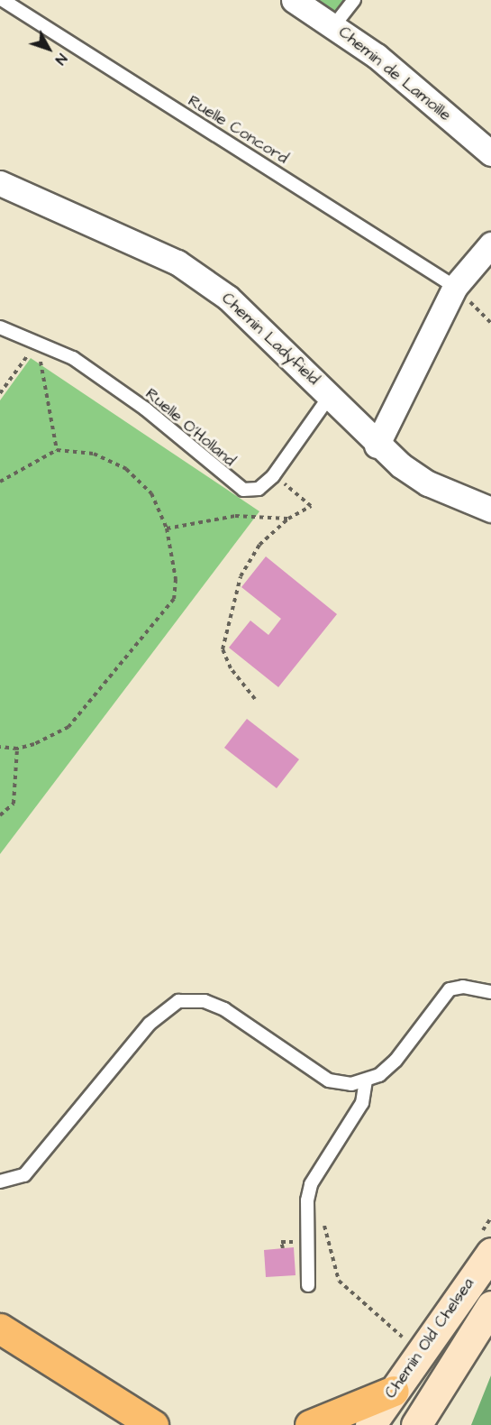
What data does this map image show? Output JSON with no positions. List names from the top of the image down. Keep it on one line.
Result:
{"streets":{"street":["Chemin de Lamoille","Chemin Ladyfield","Chemin Old Chelsea"],"lane":["Ruelle Concord","Ruelle O'Holland"]},"crossings":[["Chemin Ladyfield","Ruelle O'Holland"]],"north":"bottom right"}
